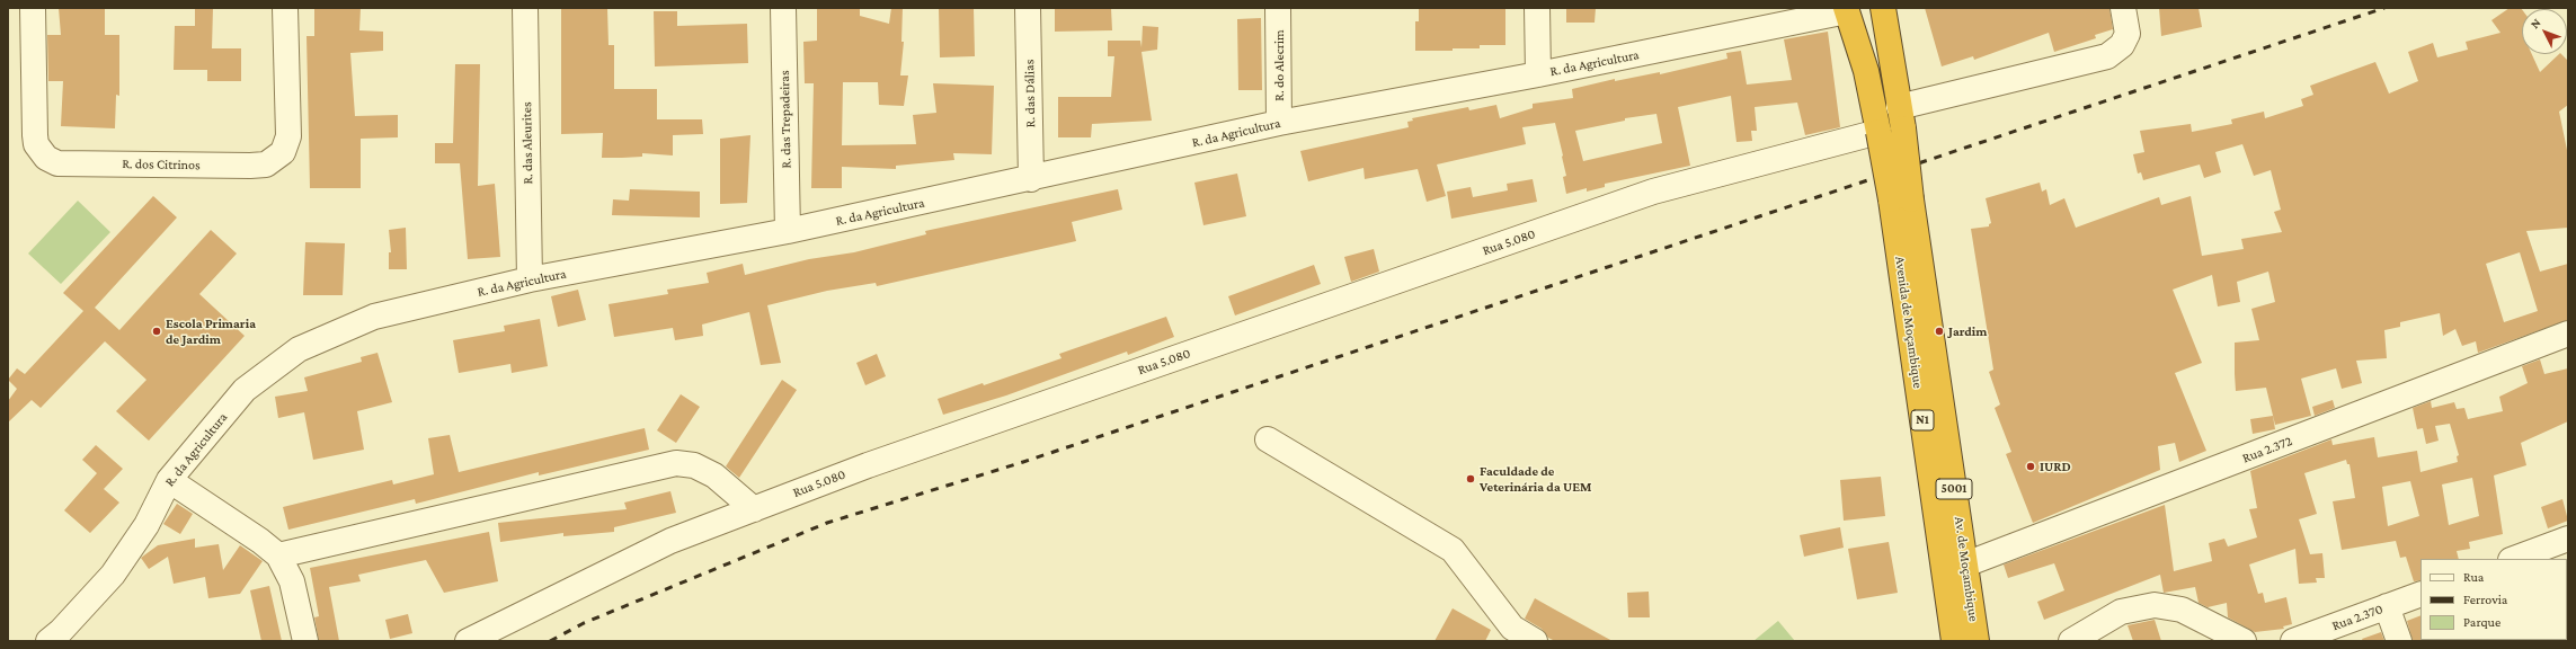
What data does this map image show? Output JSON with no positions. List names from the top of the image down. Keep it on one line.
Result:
{"streets":{"highway":["Avenida de Moçambique","N1","5001","Av. de Moçambique"],"street":["R. da Agricultura","R. do Alecrim","R. das Dálias","R. das Trepadeiras","R. das Aleurites","R. dos Citrinos","Rua 5.080","Rua 2.372","Rua 2.370"]},"crossings":[["R. da Agricultura","R. do Alecrim"],["R. da Agricultura","R. das Dálias"],["R. da Agricultura","R. das Trepadeiras"],["R. da Agricultura","R. das Aleurites"],["R. da Agricultura","Avenida de Moçambique"],["Rua 5.080","Avenida de Moçambique"],["Avenida de Moçambique","Av. de Moçambique"],["Rua 2.372","Av. de Moçambique"]],"places":["Escola Primaria de Jardim","Jardim","IURD","Faculdade de Veterinária da UEM"],"legend":["Rua","Ferrovia","Parque"],"north":"top left"}
